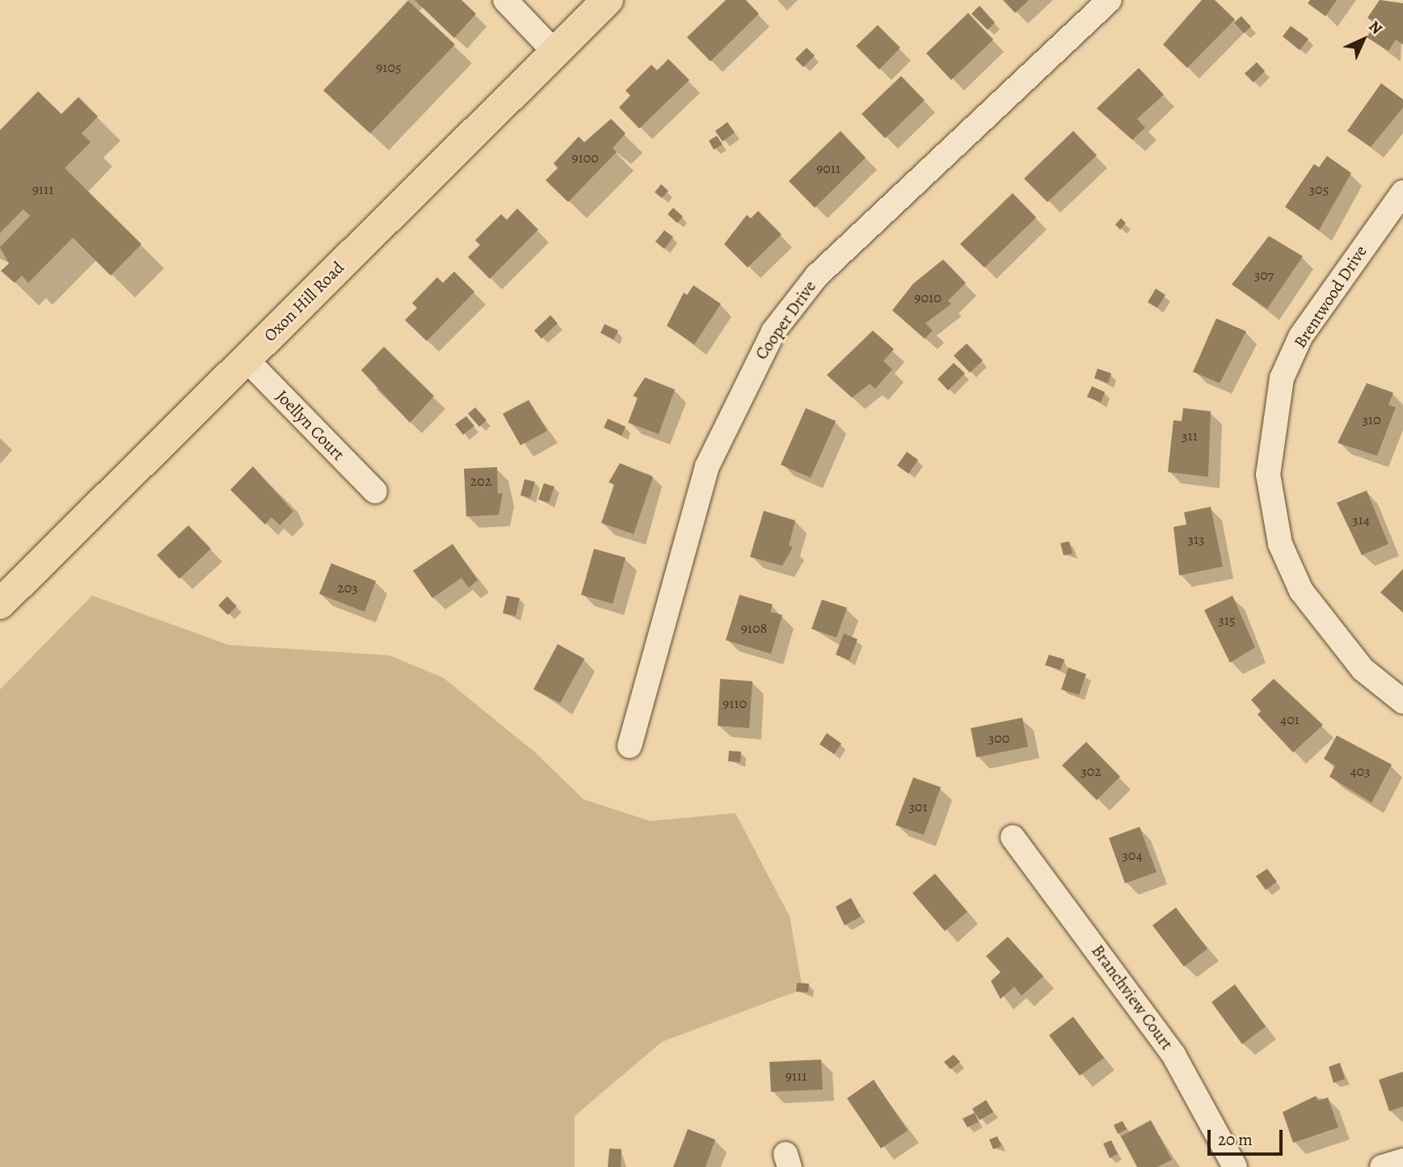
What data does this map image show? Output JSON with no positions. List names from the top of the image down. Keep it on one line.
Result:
{"streets":{"main road":["Oxon Hill Road"],"street":["Brentwood Drive","Cooper Drive","Joellyn Court","Branchview Court"]},"crossings":[["Oxon Hill Road","Joellyn Court"]],"house_numbers":["9105","9100","9011","9111","305","307","9010","310","311","202","314","313","203","315","9108","9110","401","300","302","403","301","304","9111"],"scale_bar":"20 m","north":"top right"}
